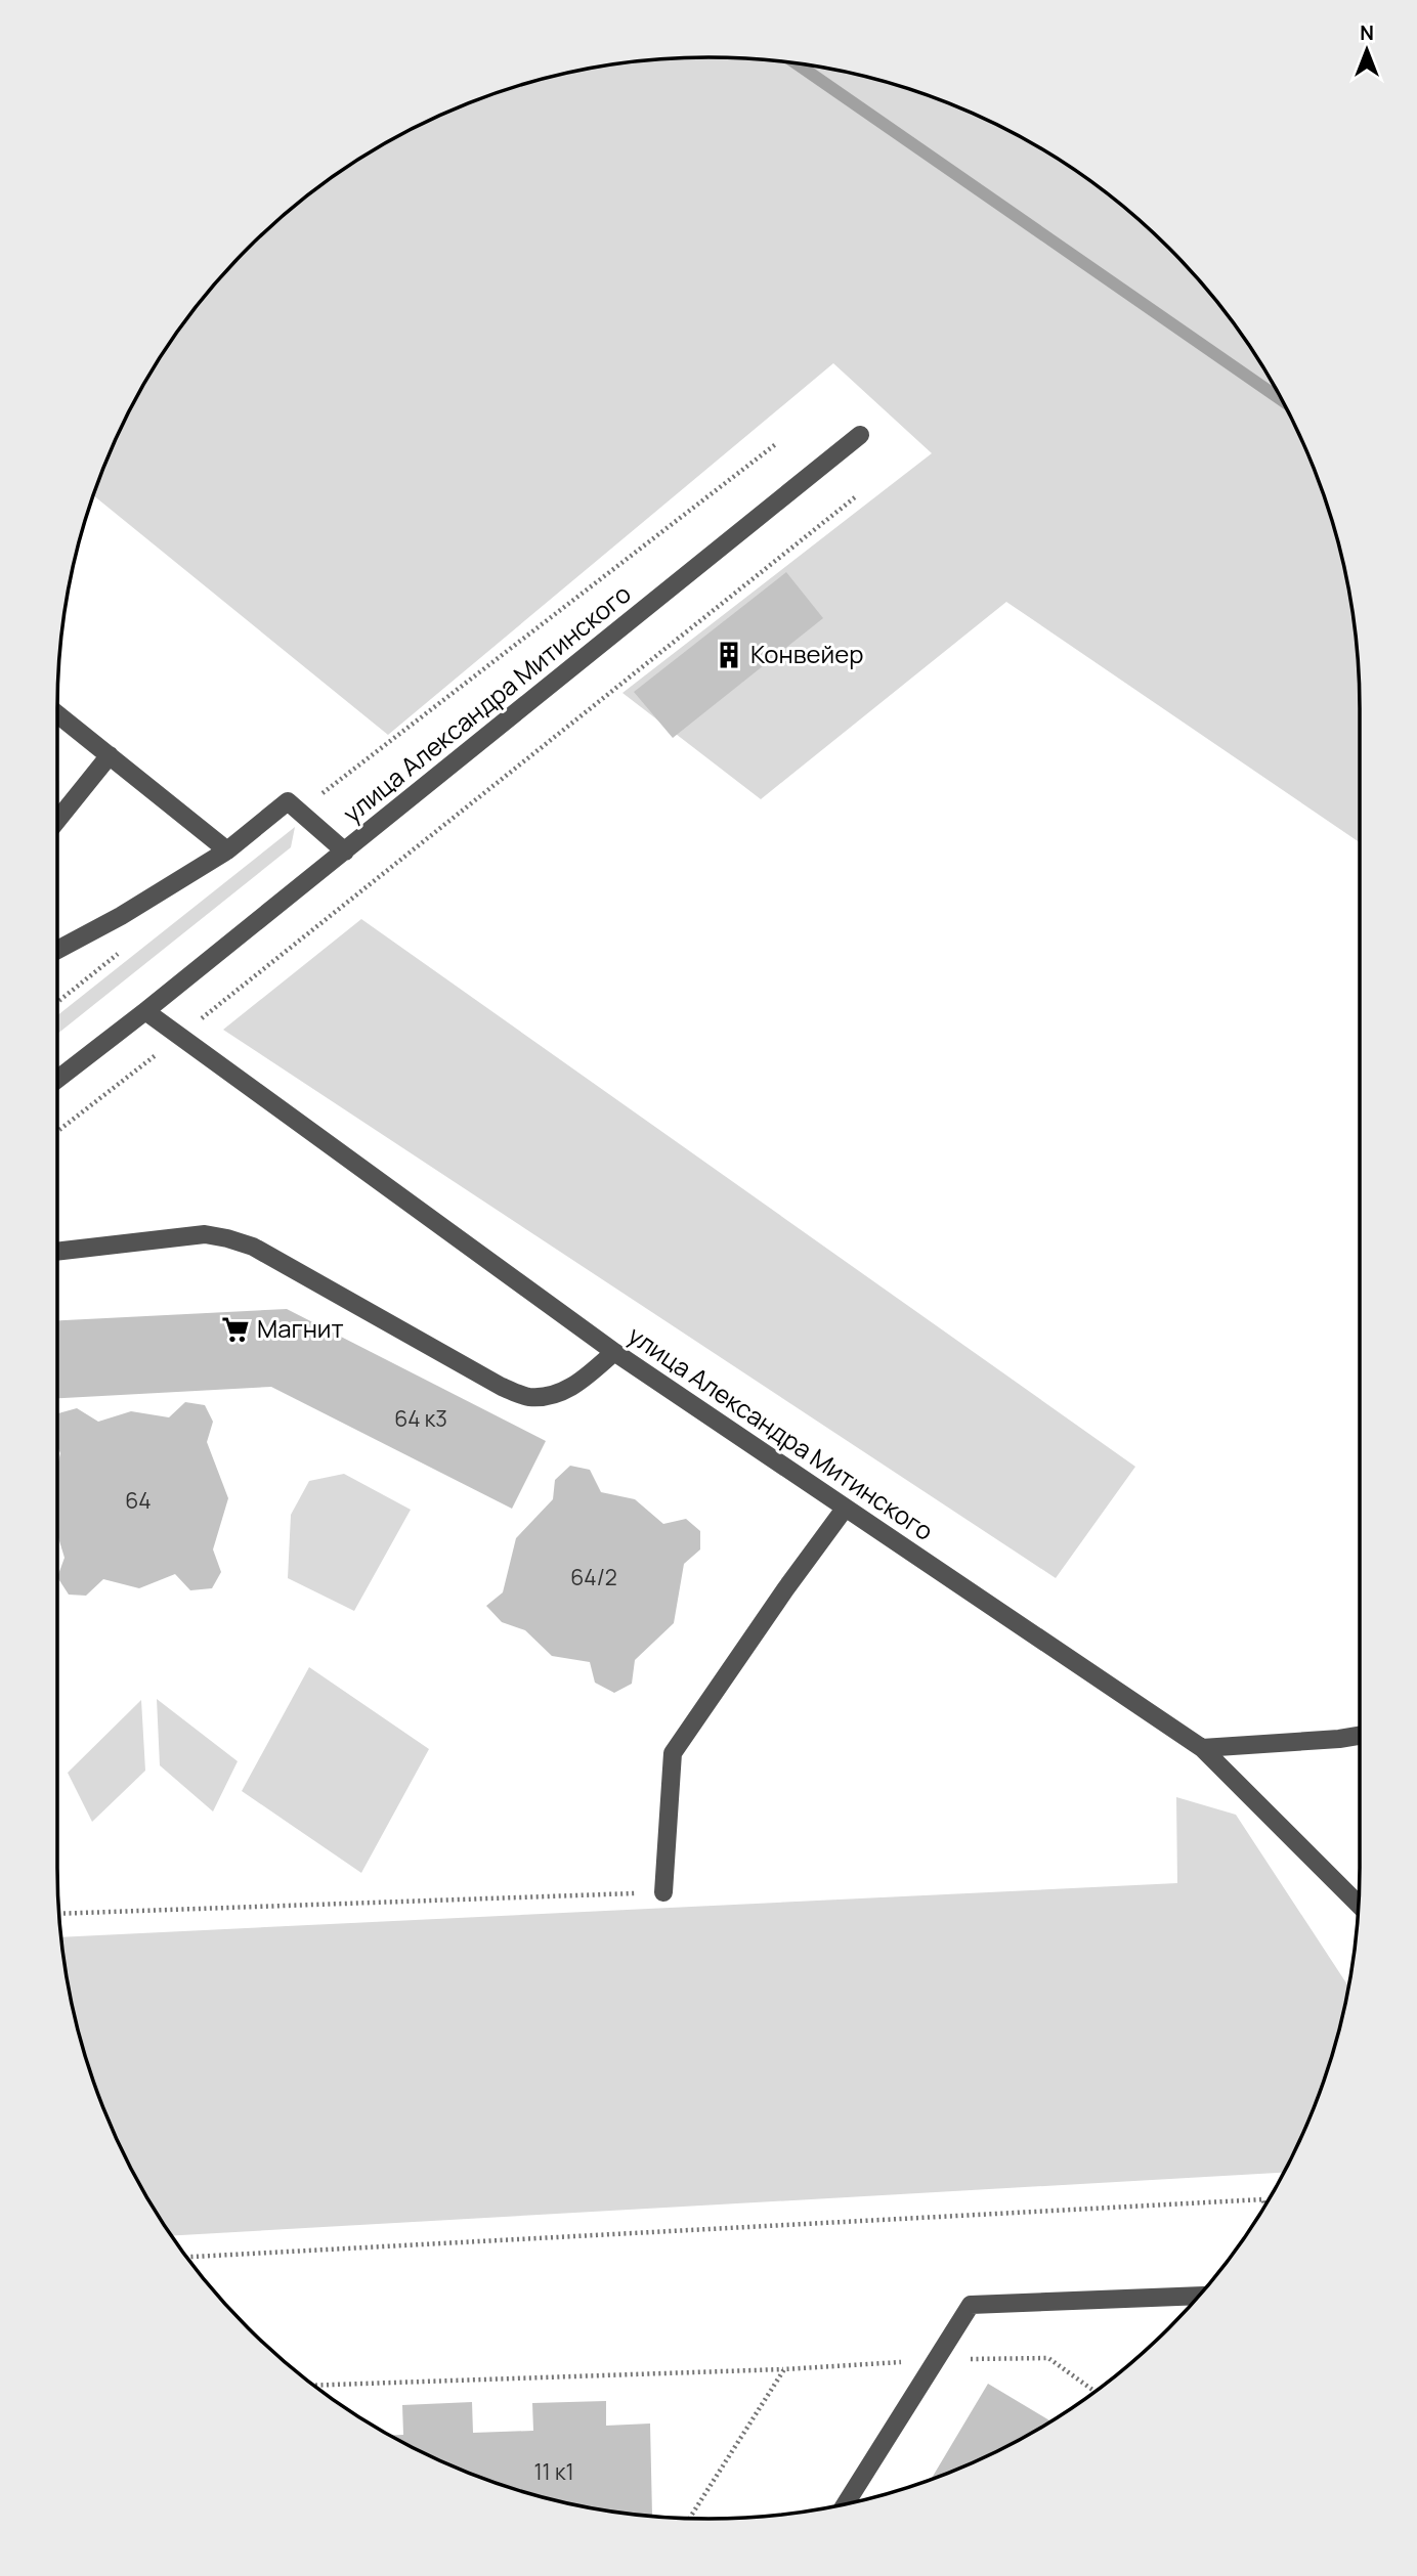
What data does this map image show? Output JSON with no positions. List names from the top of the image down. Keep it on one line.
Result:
{"streets":{"street":["улица Александра Митинского"]},"places":{"building":["Конвейер"],"supermarket":["Магнит"]},"house_numbers":["64 к3","64","64/2","11 к1"],"north":"top"}
